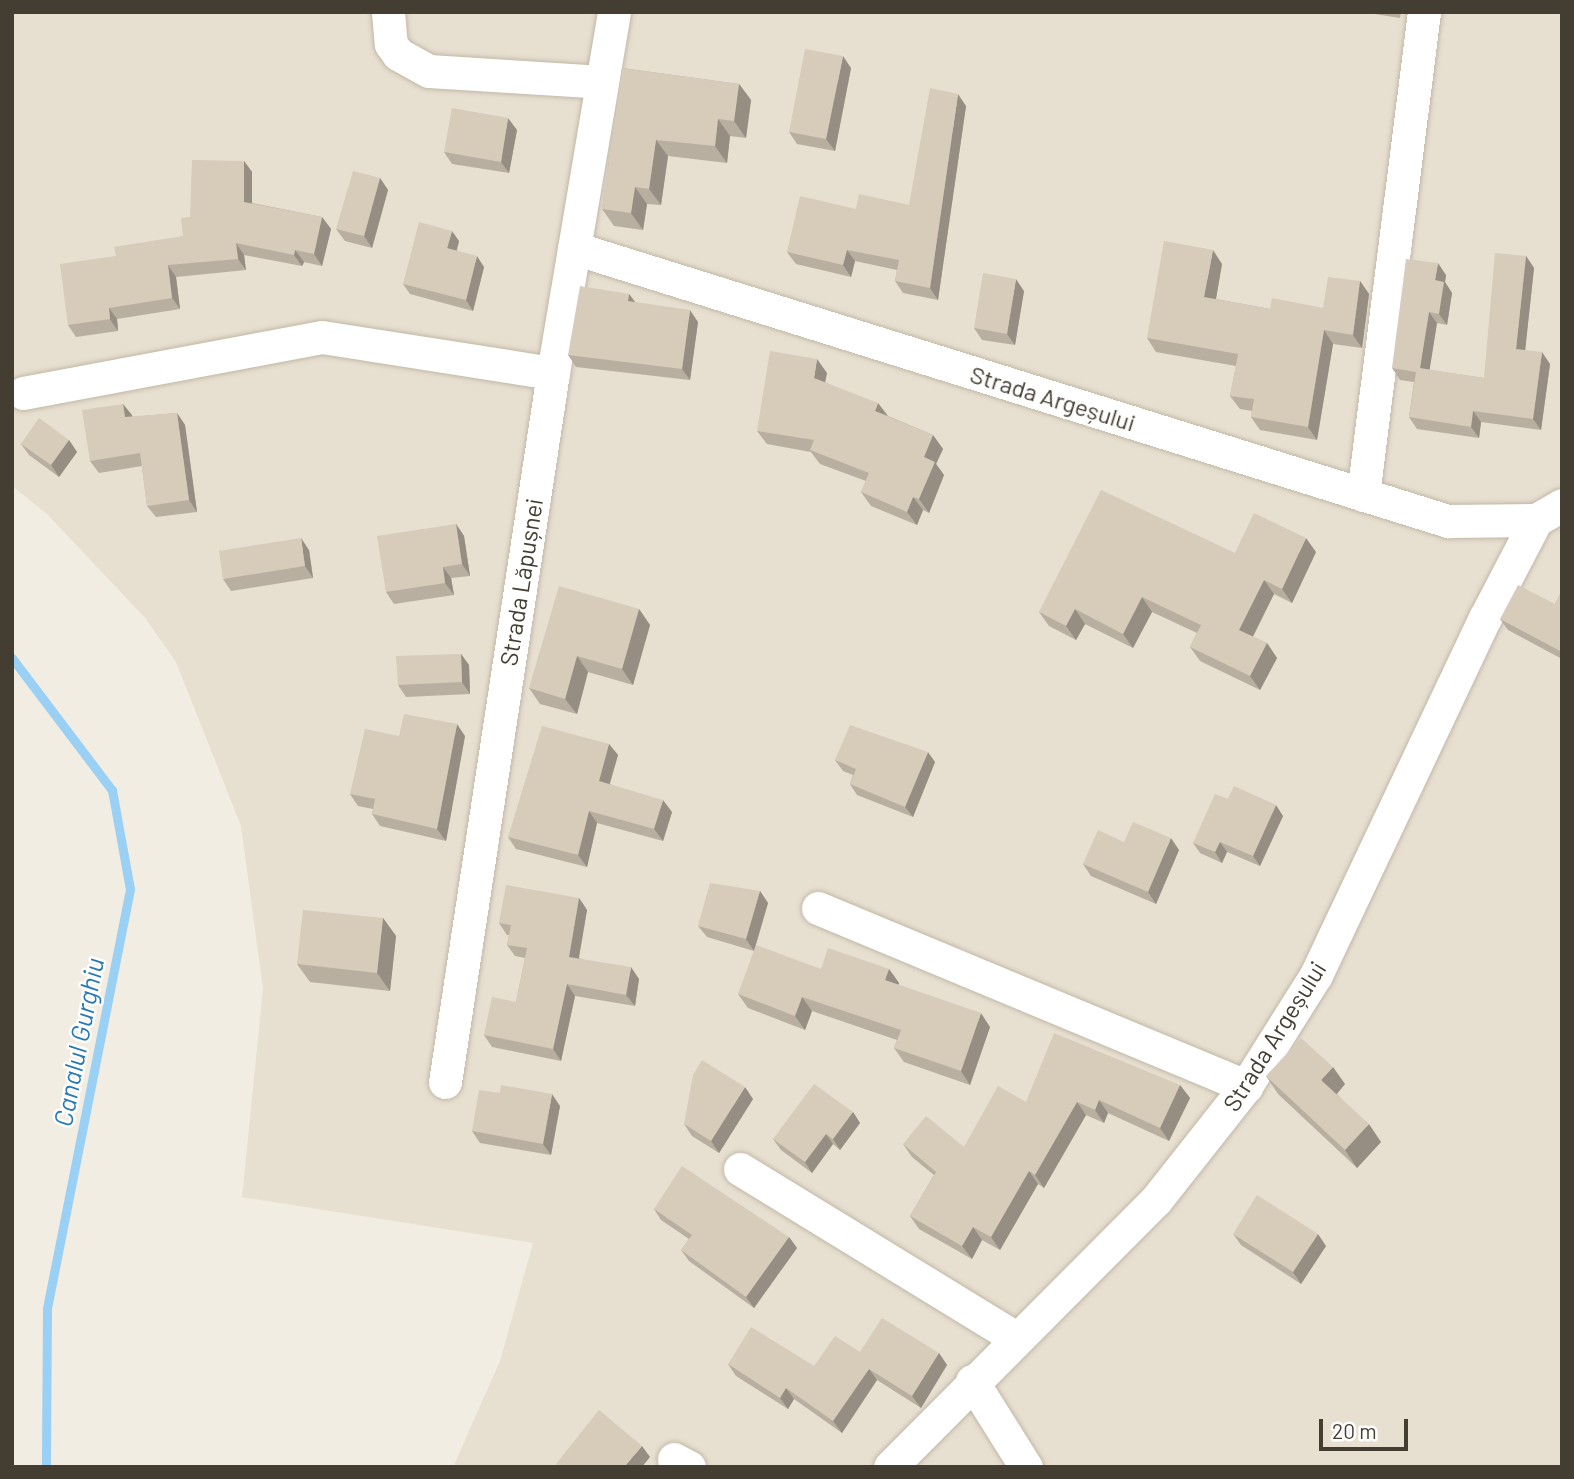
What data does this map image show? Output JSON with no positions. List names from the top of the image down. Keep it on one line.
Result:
{"streets":{"street":["Strada Argeșului","Strada Lăpușnei"]},"crossings":[["Strada Argeșului","Strada Lăpușnei"]],"water":["Canalul Gurghiu"],"scale_bar":"20 m"}
